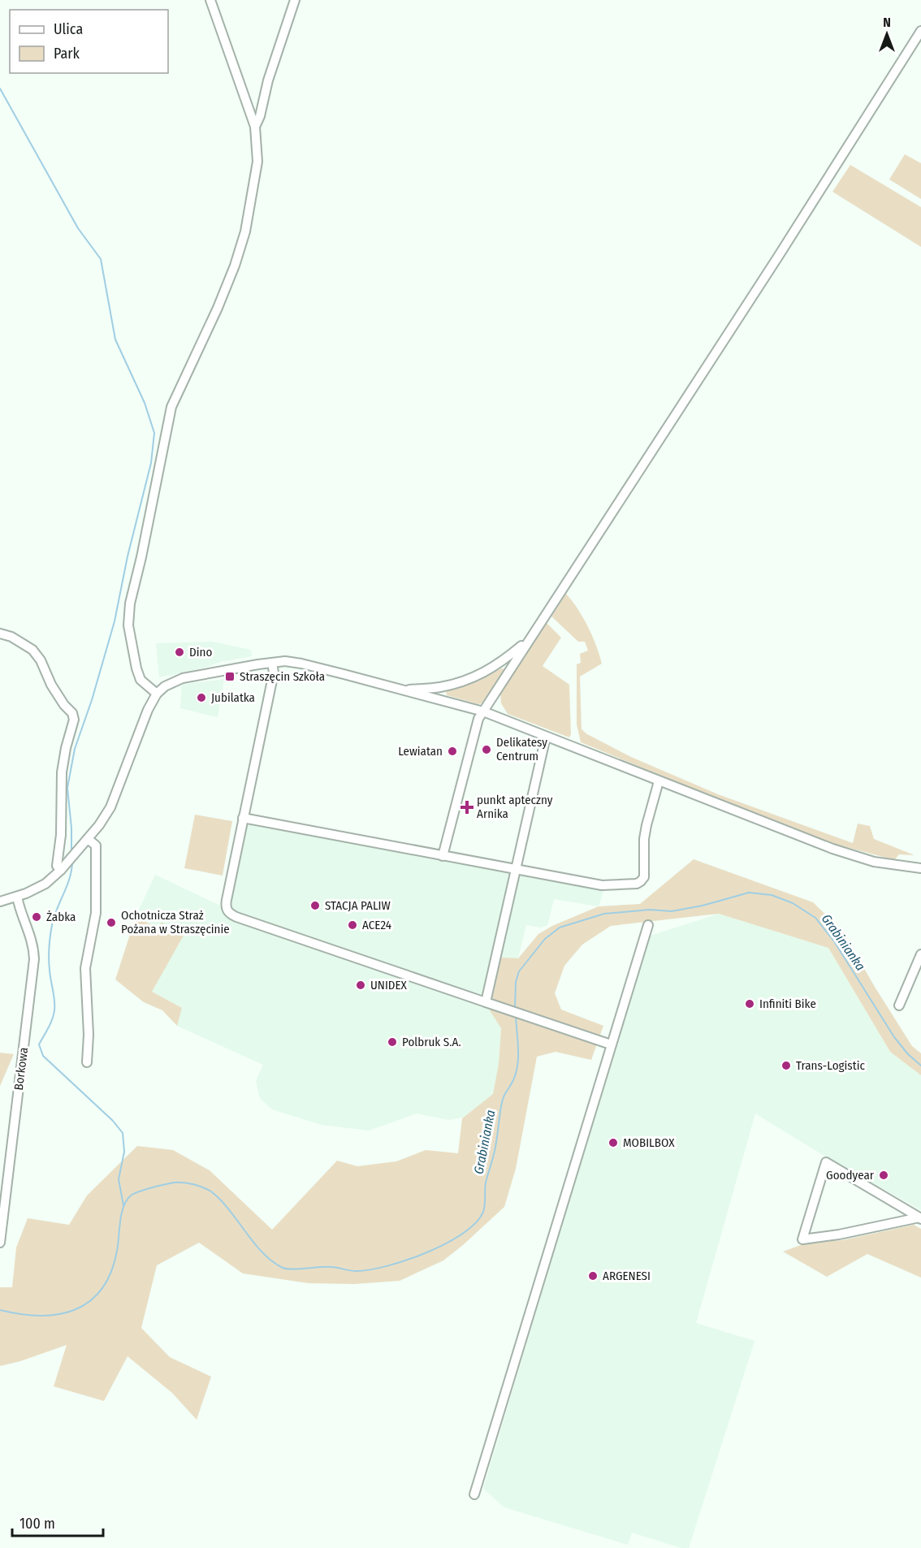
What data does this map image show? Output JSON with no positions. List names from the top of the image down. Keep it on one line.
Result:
{"streets":{"street":["Borkowa"]},"water":["Grabinianka"],"places":{"other":["Dino","Jubilatka","Delikatesy Centrum","Lewiatan","STACJA PALIW","Żabka","Ochotnicza Straż Pożana w Straszęcinie","ACE24","UNIDEX","Infiniti Bike","Polbruk S.A.","Trans-Logistic","MOBILBOX","Goodyear","ARGENESI"],"transit":["Straszęcin Szkoła"],"health":["punkt apteczny Arnika"]},"legend":["Ulica","Park"],"scale_bar":"100 m","north":"top"}
